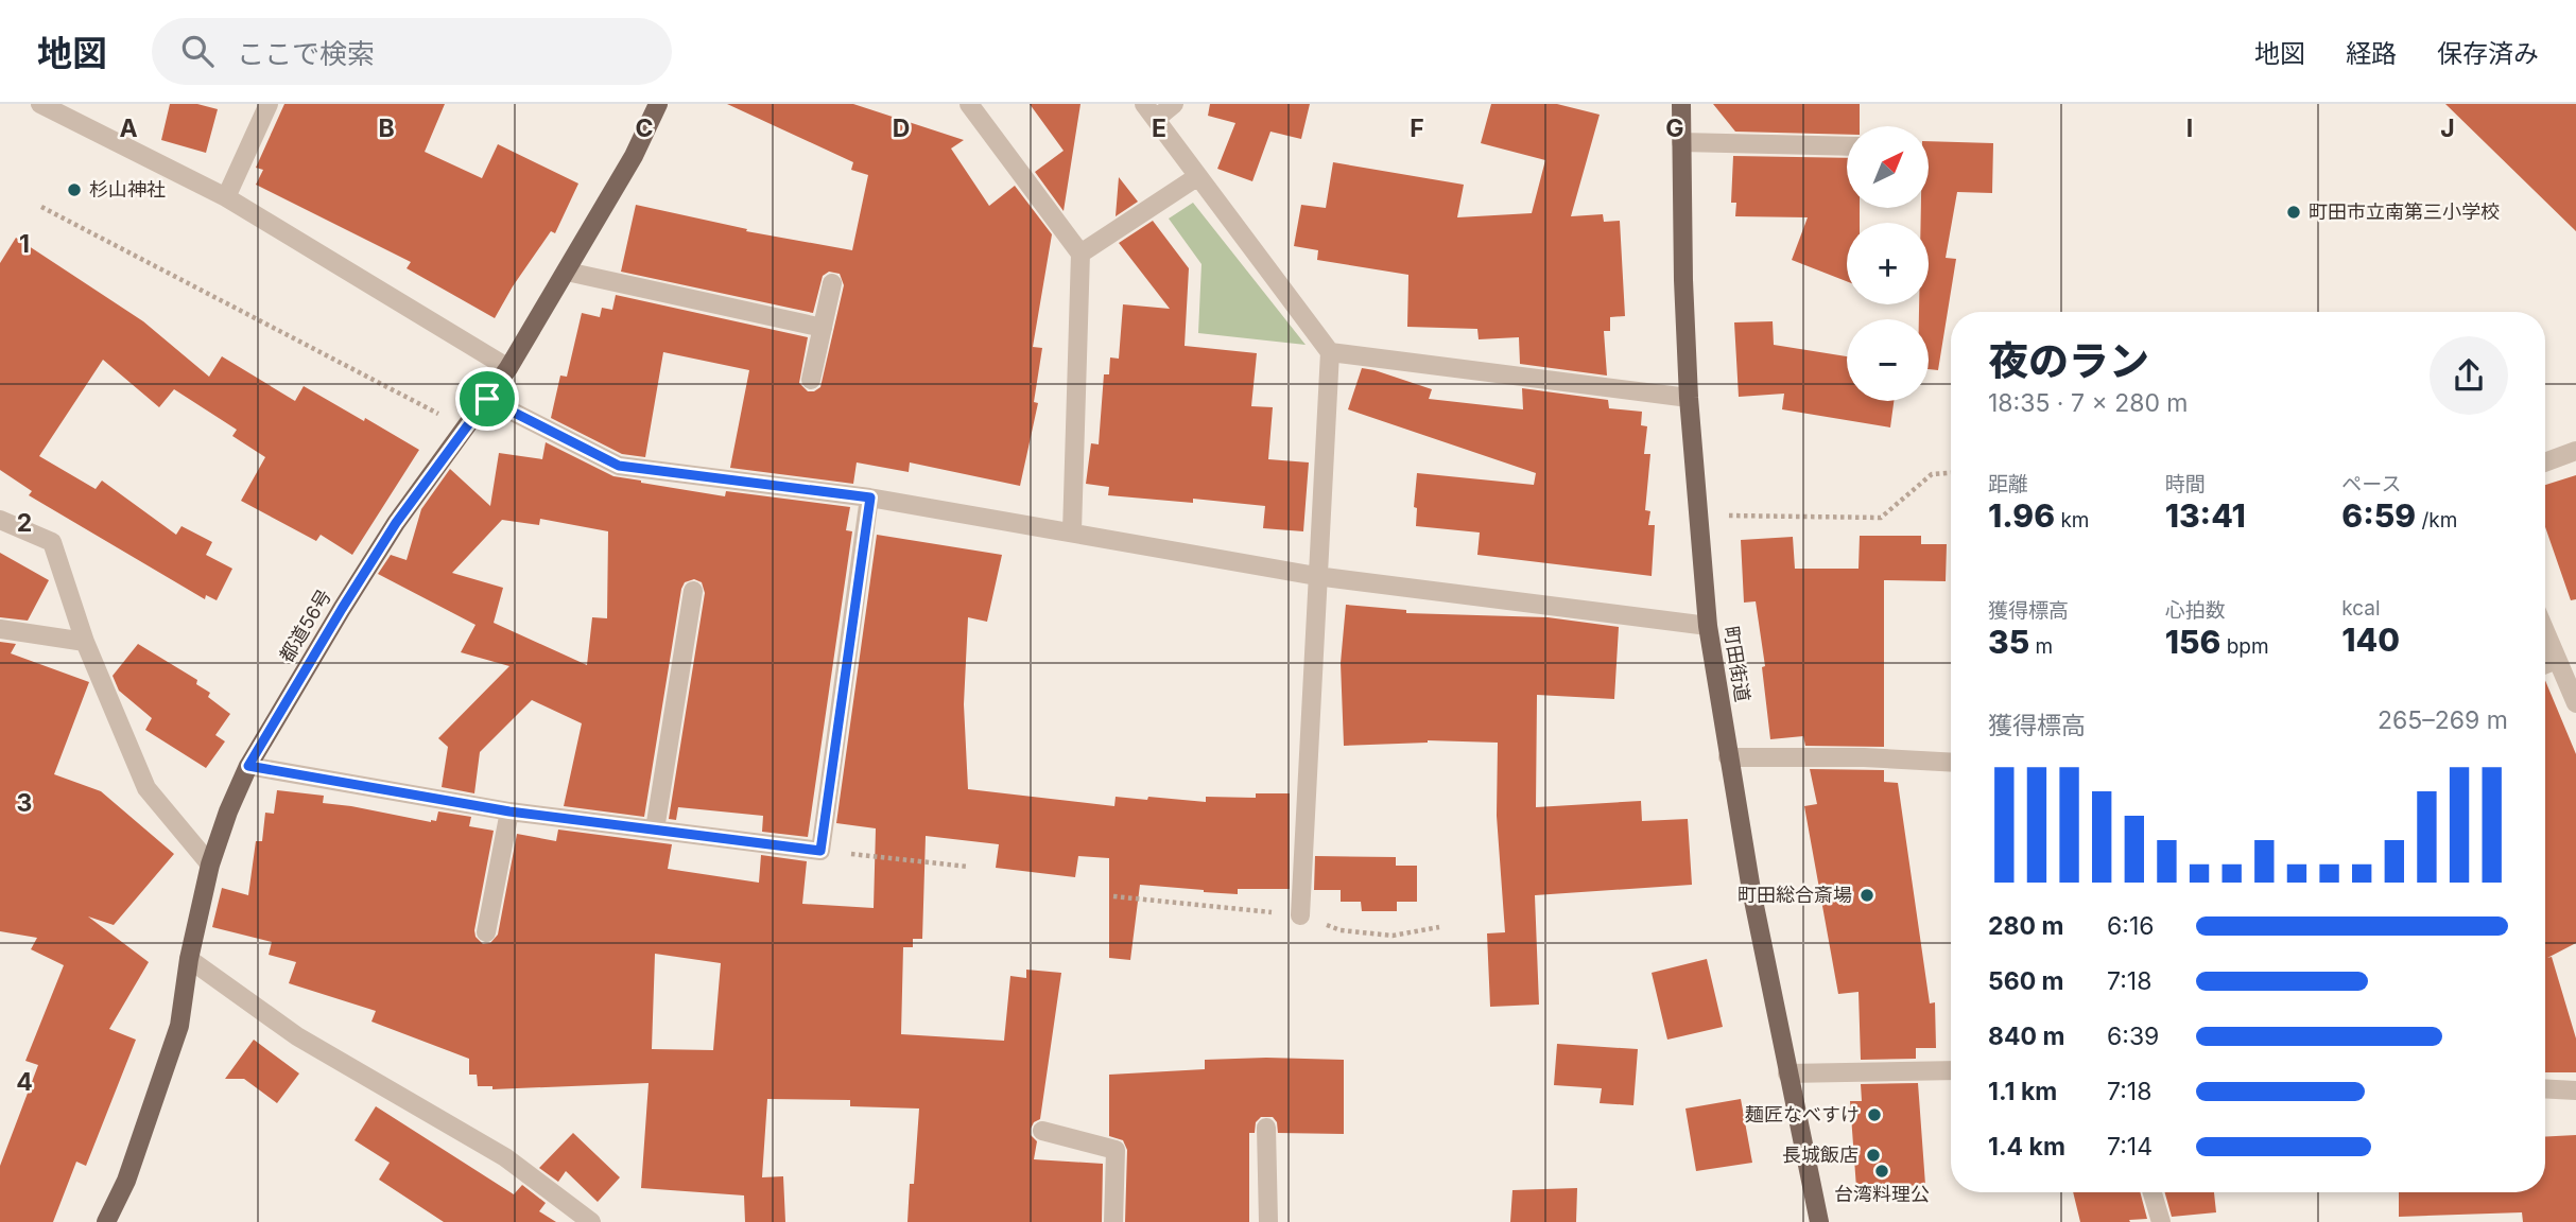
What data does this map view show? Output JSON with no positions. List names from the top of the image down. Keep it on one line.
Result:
{"streets":{"main road":["都道56号","町田街道"]},"places":["杉山神社","町田市立南第三小学校","町田総合斎場","麺匠なべすけ","長城飯店","台湾料理公"],"north":"top right","page":{"header":"地図","search":"ここで検索","nav":["地図","経路","保存済み"],"map_buttons":["+","−"],"heading":["夜のラン","18:35 · 7 × 280 m"],"stats":[["距離","1.96 km"],["時間","13:41"],["ペース","6:59 /km"],["獲得標高","35 m"],["心拍数","156 bpm"],["kcal","140"]],"chart":["獲得標高","265–269 m"],"list":[{"name":"280 m","note":"6:16"},{"name":"560 m","note":"7:18"},{"name":"840 m","note":"6:39"},{"name":"1.1 km","note":"7:18"},{"name":"1.4 km","note":"7:14"}]},"grid":{"columns":["A","B","C","D","E","F","G","I","J"],"rows":["1","2","3","4"]}}
